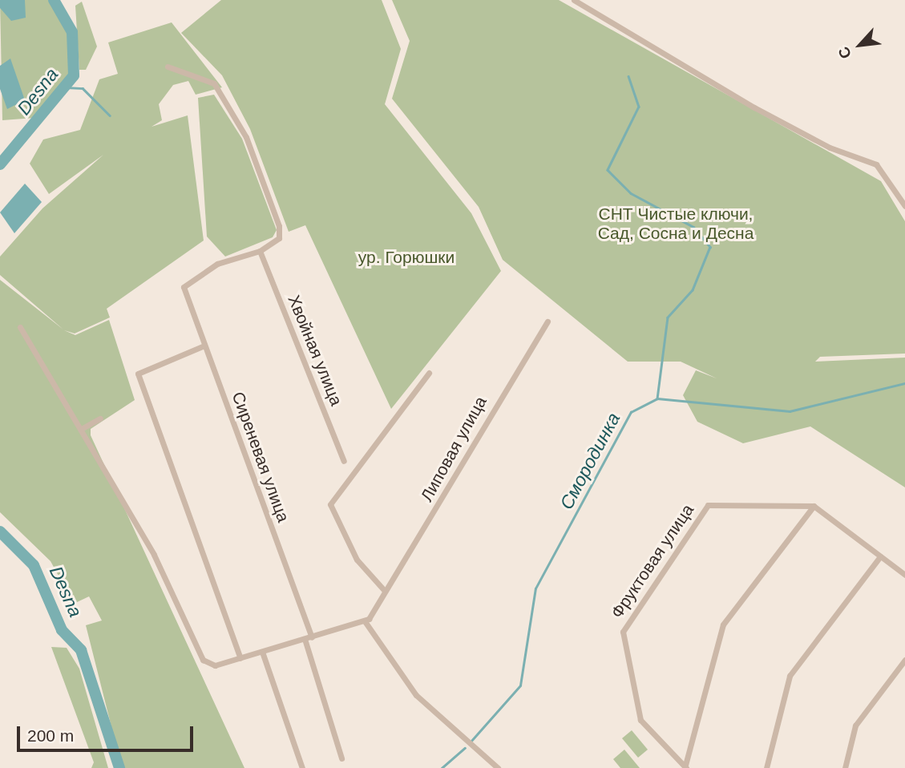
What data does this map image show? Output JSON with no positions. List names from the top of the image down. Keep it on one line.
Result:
{"streets":{"street":["Хвойная улица","Липовая улица","Сиреневая улица","Фруктовая улица"]},"crossings":[["Хвойная улица","Сиреневая улица"]],"water":["Desna","Смородинка"],"parks":["СНТ Чистые ключи, Сад, Сосна и Десна","ур. Горюшки"],"scale_bar":"200 m","north":"bottom left"}
